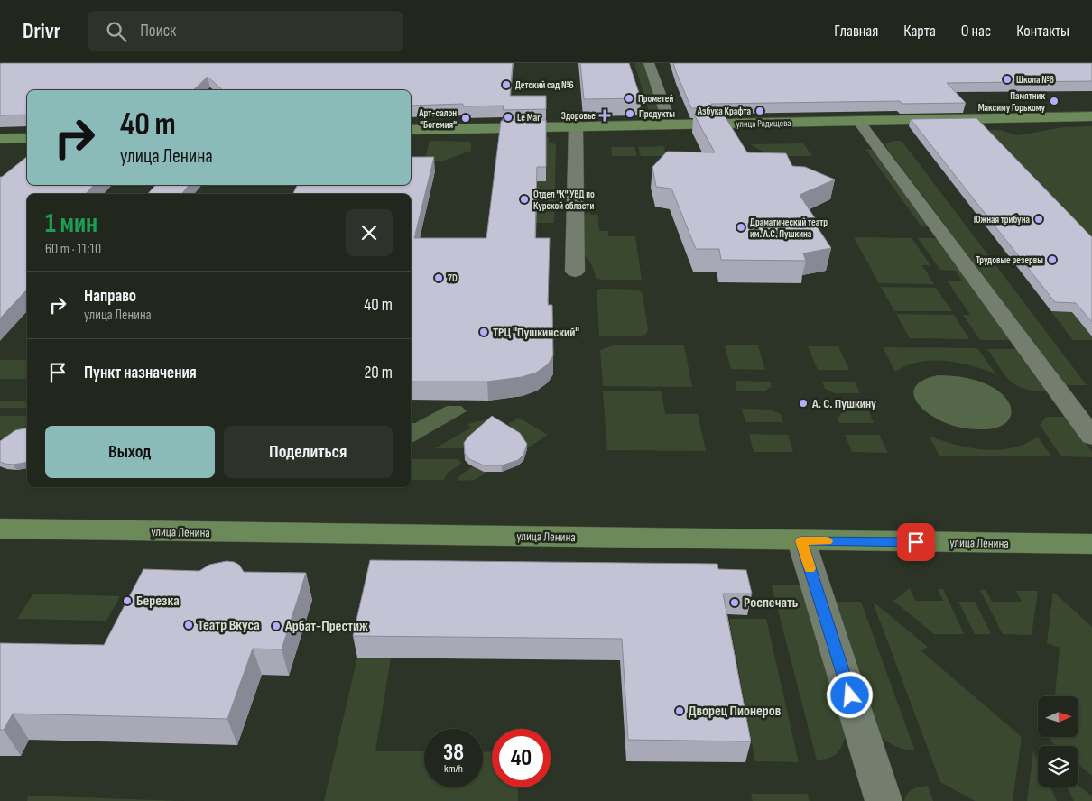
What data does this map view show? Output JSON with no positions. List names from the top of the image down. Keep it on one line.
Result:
{"streets":{"main road":["улица Радищева","улица Ленина"]},"places":{"other":["Школа №6","Детский сад №6","Прометей","Памятник Максиму Горькому","Азбука Крафта","Продукты","Le Mar","Арт-салон \"Богемия\"","Отдел \"К\" УВД по Курской области","Южная трибуна","Драматический театр им. А.С. Пушкина","Трудовые резервы","7D","ТРЦ \"Пушкинский\"","А. С. Пушкину","Березка","Роспечать","Театр Вкуса","Арбат-Престиж","Дворец Пионеров"],"health":["Здоровье"]},"north":"right","page":{"header":"Drivr","search":"Поиск","nav":["Главная","Карта","О нас","Контакты"],"turn":["40 m","улица Ленина"],"heading":["1 мин","60 m · 11:10"],"list":[{"name":"Направо","note":"улица Ленина","value":"40 m"},{"name":"Пункт назначения","value":"20 m"}],"buttons":["Выход","Поделиться"],"speed":"38 km/h","limit":"40"}}
